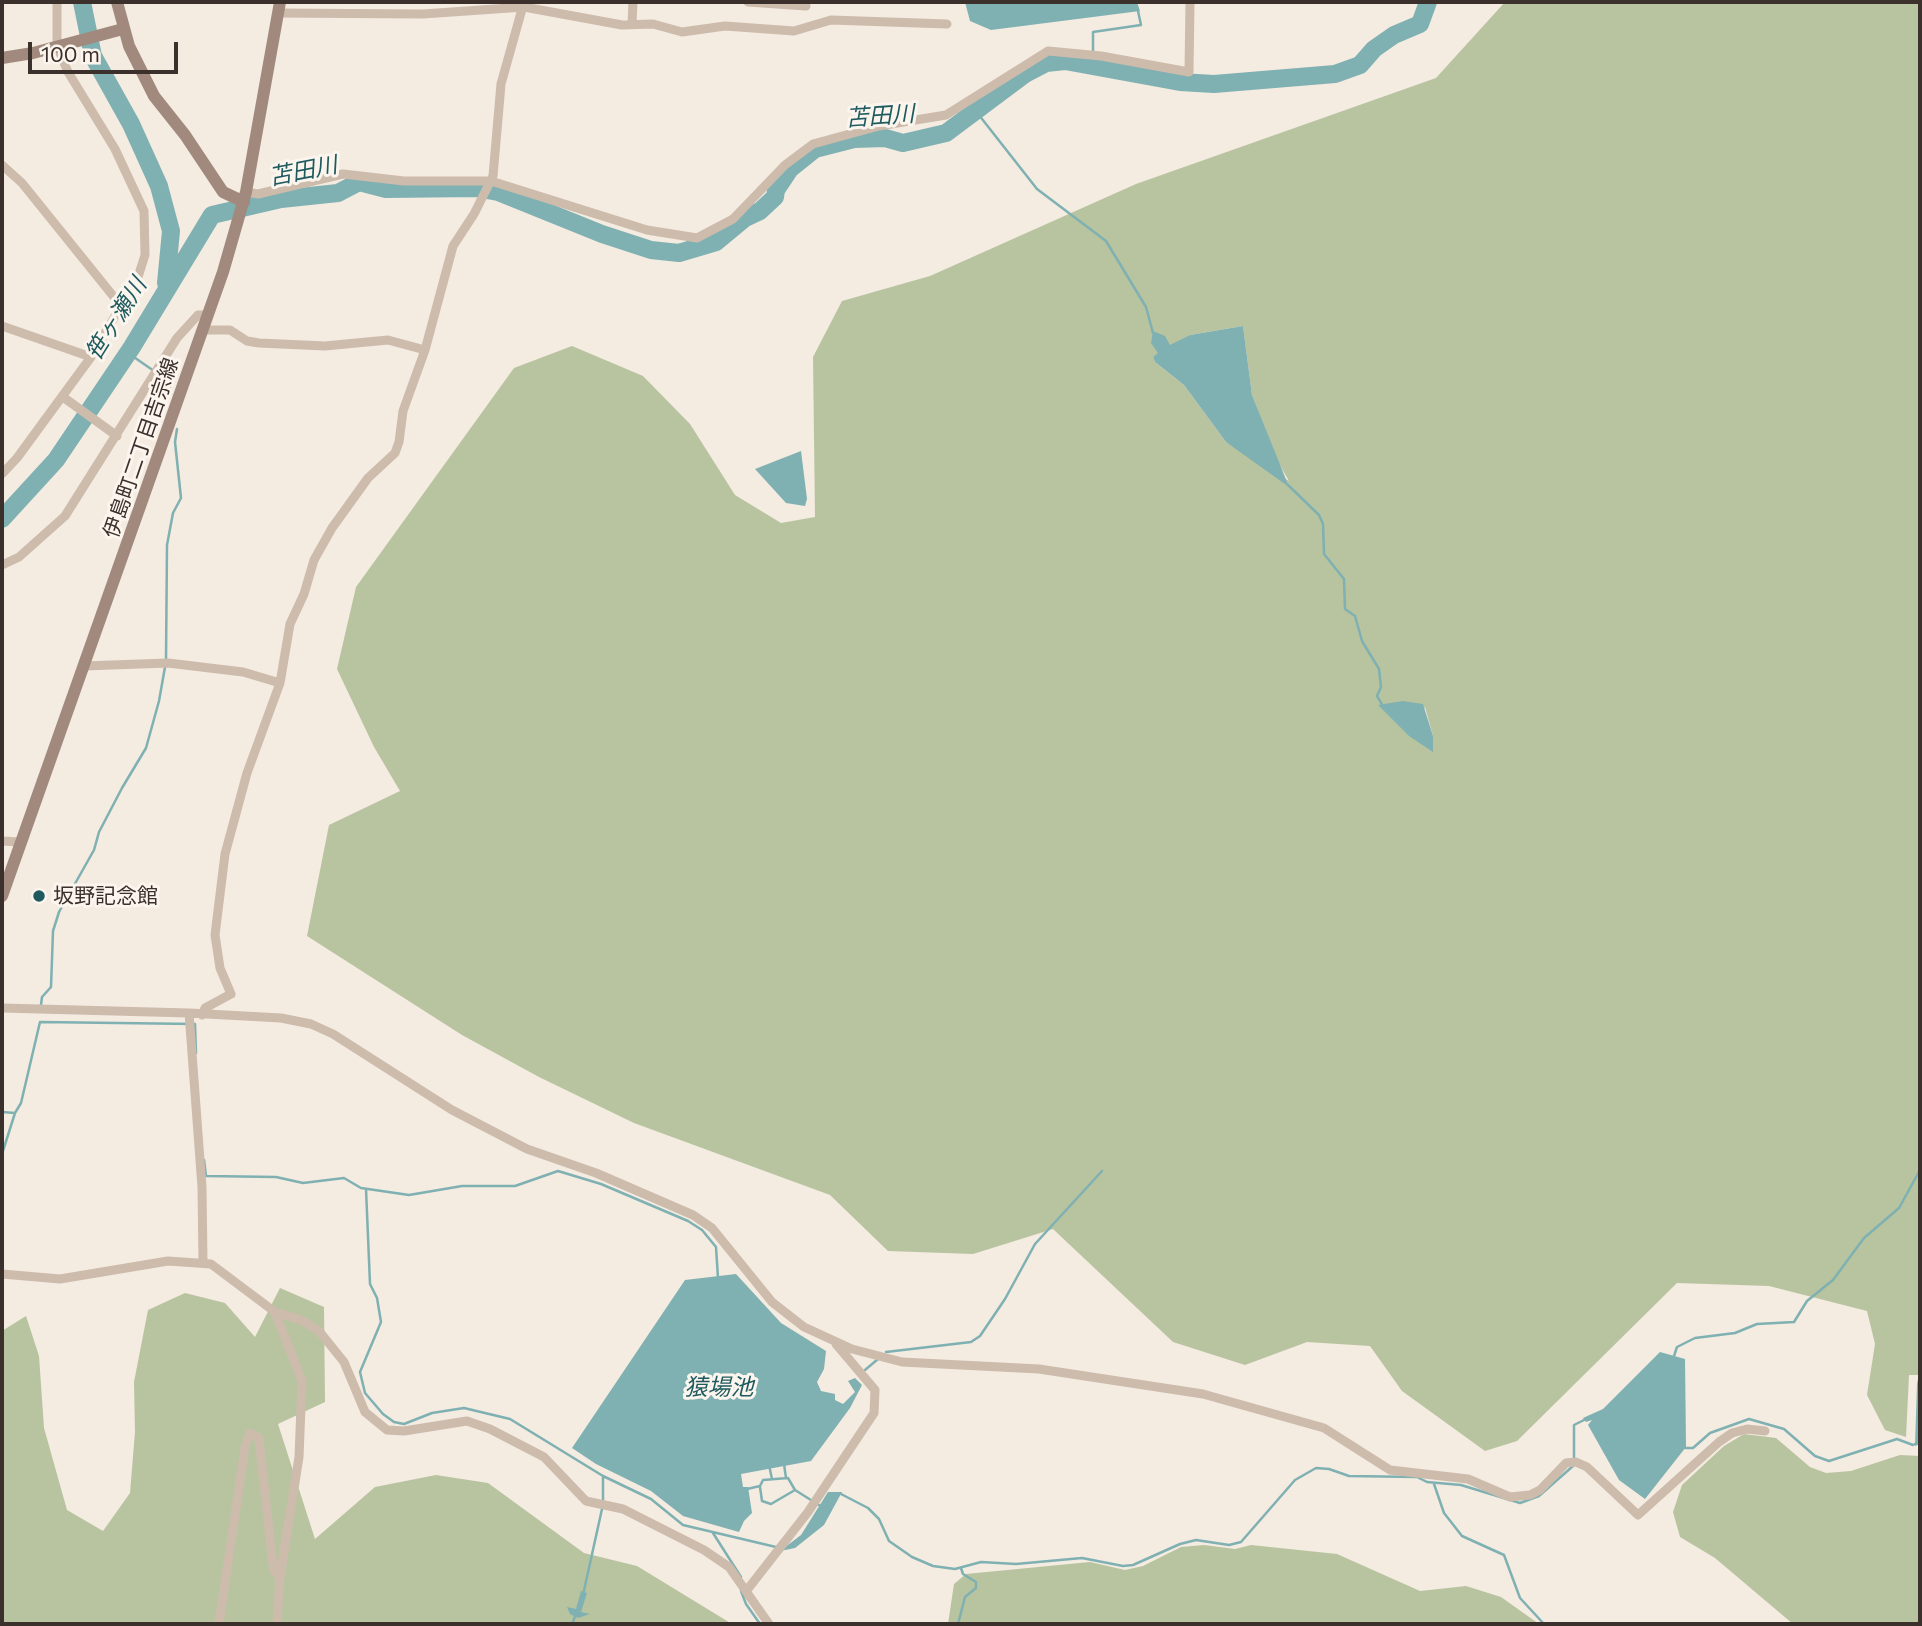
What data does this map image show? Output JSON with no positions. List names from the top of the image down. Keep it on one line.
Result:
{"streets":{"street":["伊島町二丁目吉宗線"]},"water":["苫田川","笹ヶ瀬川","猿場池"],"places":["坂野記念館"],"scale_bar":"100 m"}
